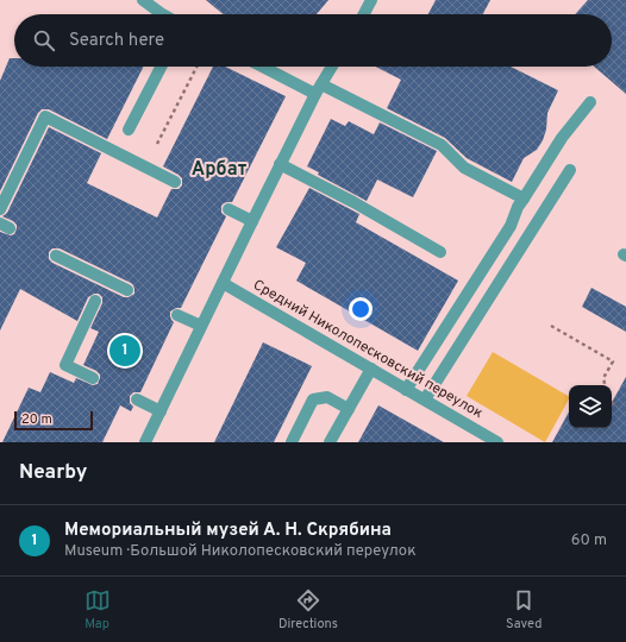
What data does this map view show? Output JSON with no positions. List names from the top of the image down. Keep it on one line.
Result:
{"streets":{"street":["Средний Николопесковский переулок"]},"districts":["Арбат"],"scale_bar":"20 m","page":{"search":"Search here","pins":"1","scale":"20 m","heading":"Nearby","list":[{"mark":"1","name":"Мемориальный музей А. Н. Скрябина","note":"Museum · Большой Николопесковский переулок","value":"60 m"}],"nav":["Map","Directions","Saved"]}}
